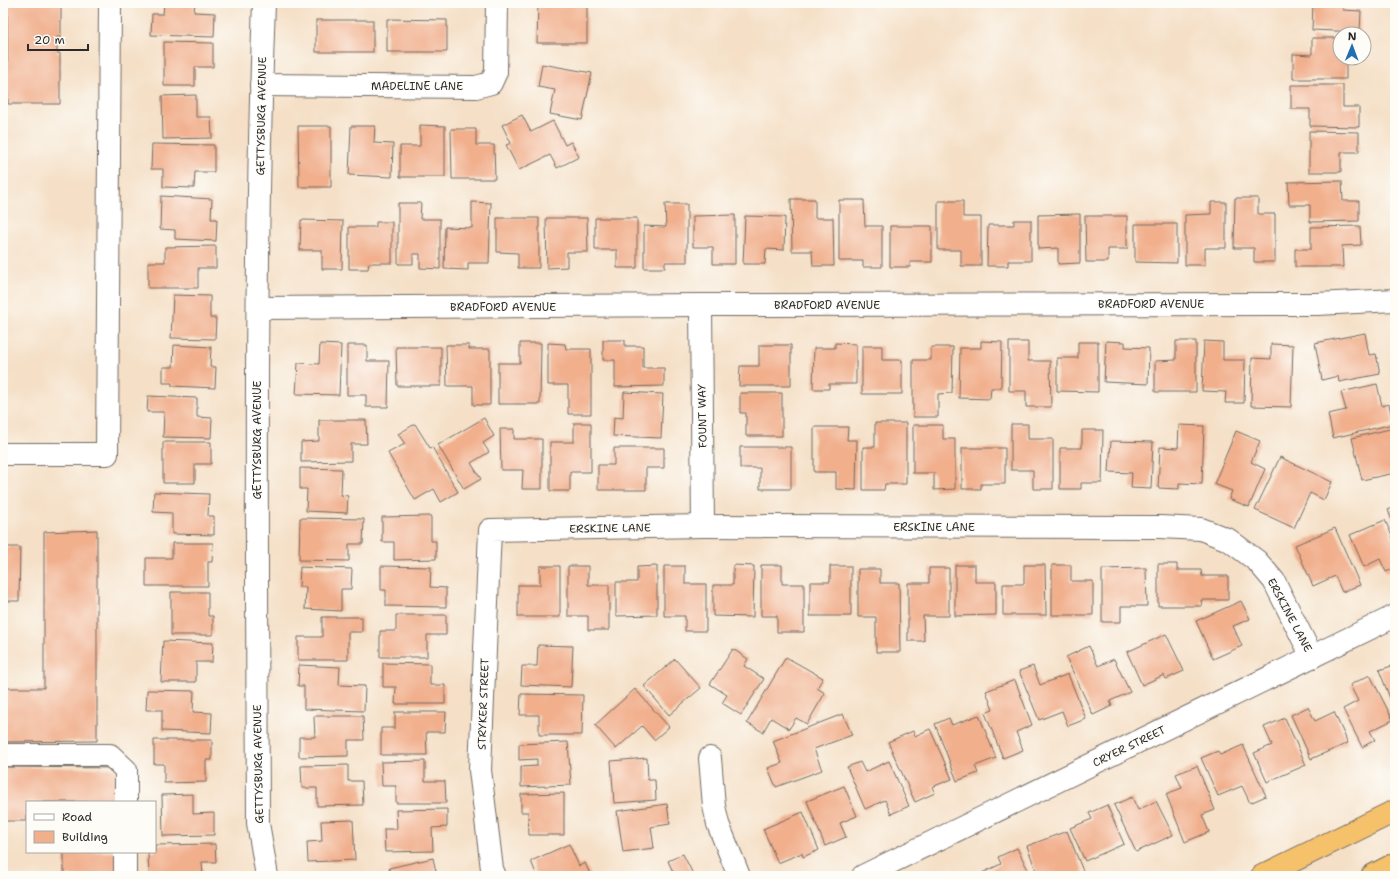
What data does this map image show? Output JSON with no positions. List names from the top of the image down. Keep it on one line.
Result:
{"streets":{"street":["MADELINE LANE","GETTYSBURG AVENUE","BRADFORD AVENUE","FOUNT WAY","ERSKINE LANE","STRYKER STREET","CRYER STREET"]},"crossings":[["MADELINE LANE","GETTYSBURG AVENUE"],["GETTYSBURG AVENUE","BRADFORD AVENUE"],["BRADFORD AVENUE","FOUNT WAY"],["FOUNT WAY","ERSKINE LANE"],["ERSKINE LANE","STRYKER STREET"],["ERSKINE LANE","CRYER STREET"]],"legend":["Road","Building"],"scale_bar":"20 m","north":"top"}
